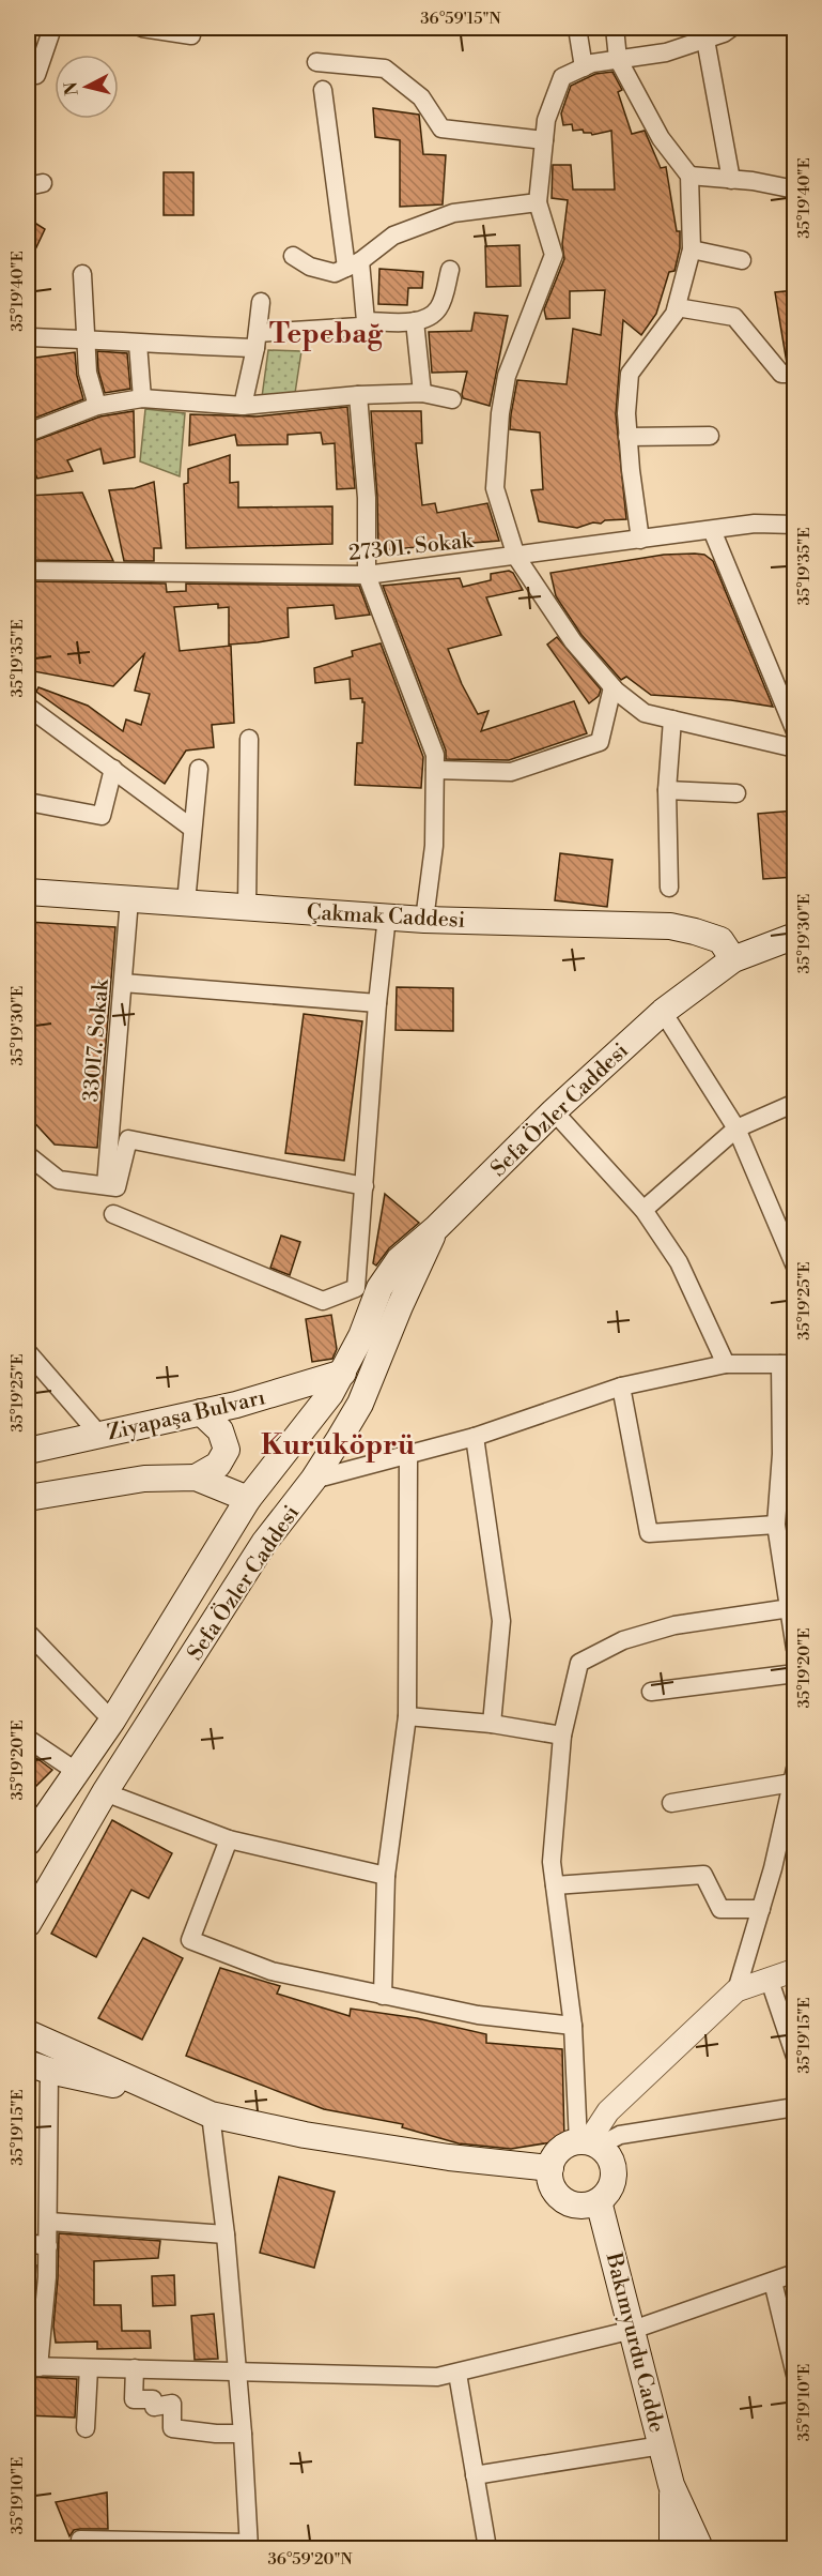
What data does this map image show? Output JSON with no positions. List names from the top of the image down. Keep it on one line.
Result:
{"streets":{"main road":["Çakmak Caddesi","Sefa Özler Caddesi","Ziyapaşa Bulvarı","Bakımyurdu Cadde"],"street":["27301. Sokak","33017. Sokak"]},"crossings":[["Çakmak Caddesi","33017. Sokak"],["Çakmak Caddesi","Sefa Özler Caddesi"],["Sefa Özler Caddesi","Ziyapaşa Bulvarı"]],"districts":["Tepebağ","Kuruköprü"],"north":"left","coordinates":["36°59'15\"N","35°19'40\"E","35°19'35\"E","35°19'30\"E","35°19'25\"E","35°19'20\"E","35°19'15\"E","35°19'10\"E","36°59'20\"N"]}
